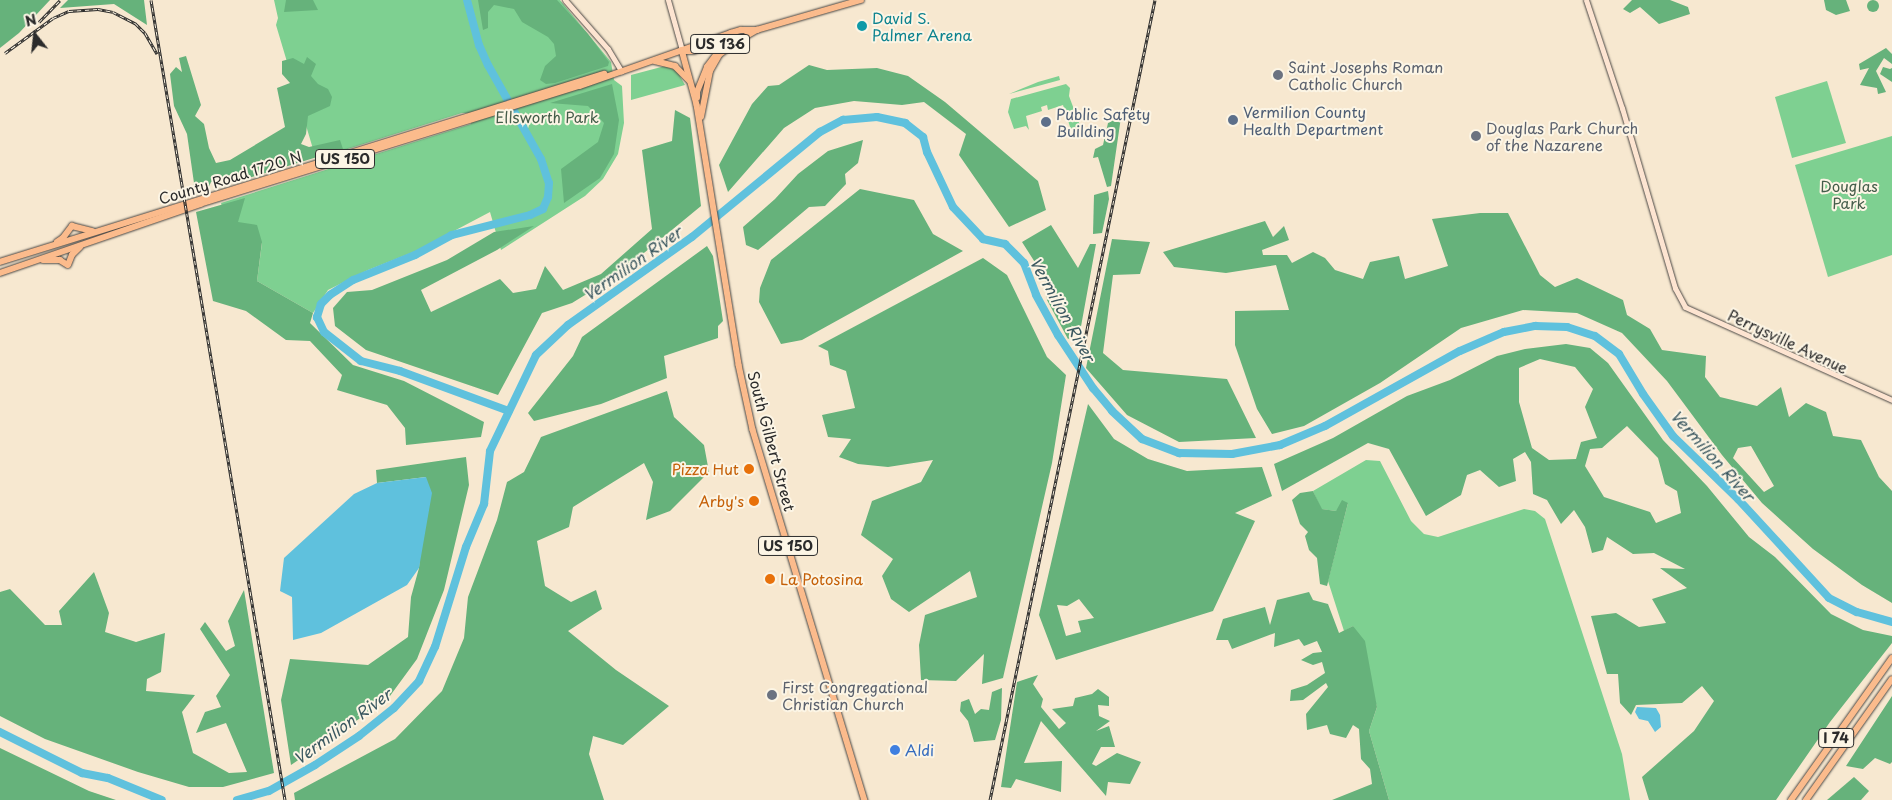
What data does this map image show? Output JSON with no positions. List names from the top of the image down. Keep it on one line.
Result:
{"streets":{"highway":["I 74"],"main road":["US 136","US 150","County Road 1720 N","South Gilbert Street"],"street":["Perrysville Avenue"]},"crossings":[["US 136","US 150"],["US 136","South Gilbert Street"],["US 150","County Road 1720 N"],["US 150","South Gilbert Street"]],"water":["Vermilion River"],"parks":["Ellsworth Park","Douglas Park"],"places":["David S. Palmer Arena","Saint Josephs Roman Catholic Church","Vermilion County Health Department","Public Safety Building","Douglas Park Church of the Nazarene","Pizza Hut","Arby's","La Potosina","First Congregational Christian Church","Aldi"],"north":"top"}
